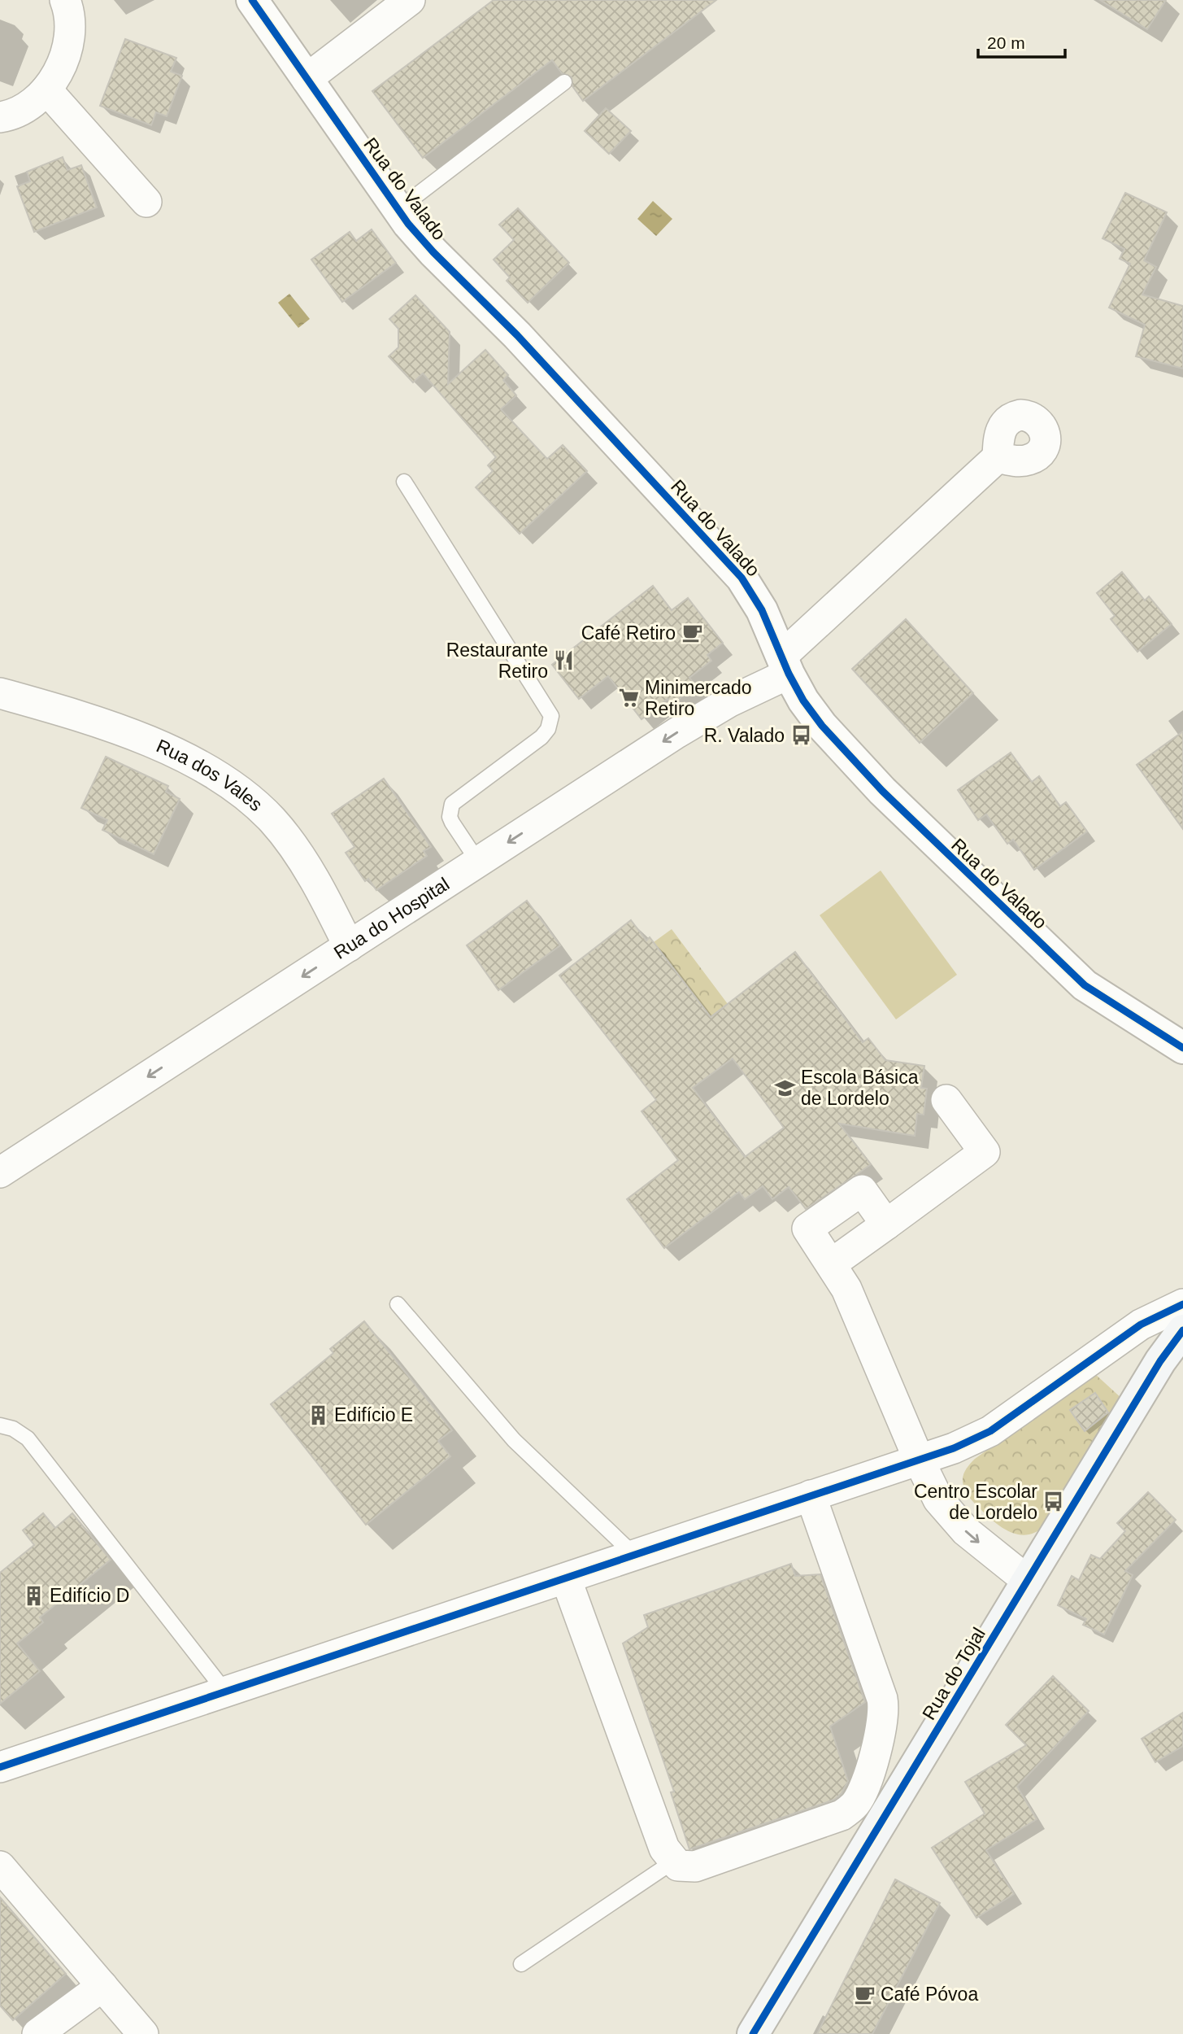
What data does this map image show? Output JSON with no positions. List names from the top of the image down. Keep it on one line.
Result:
{"streets":{"main road":["Rua do Tojal"],"street":["Rua do Valado","Rua dos Vales","Rua do Hospital"]},"crossings":[["Rua do Valado","Rua do Hospital"],["Rua dos Vales","Rua do Hospital"]],"one_way":["Rua do Hospital"],"places":{"cafe":["Café Retiro","Café Póvoa"],"restaurant":["Restaurante Retiro"],"supermarket":["Minimercado Retiro"],"bus stop":["R. Valado","Centro Escolar de Lordelo"],"school or university":["Escola Básica de Lordelo"],"building":["Edifício E","Edifício D"]},"scale_bar":"20 m"}
